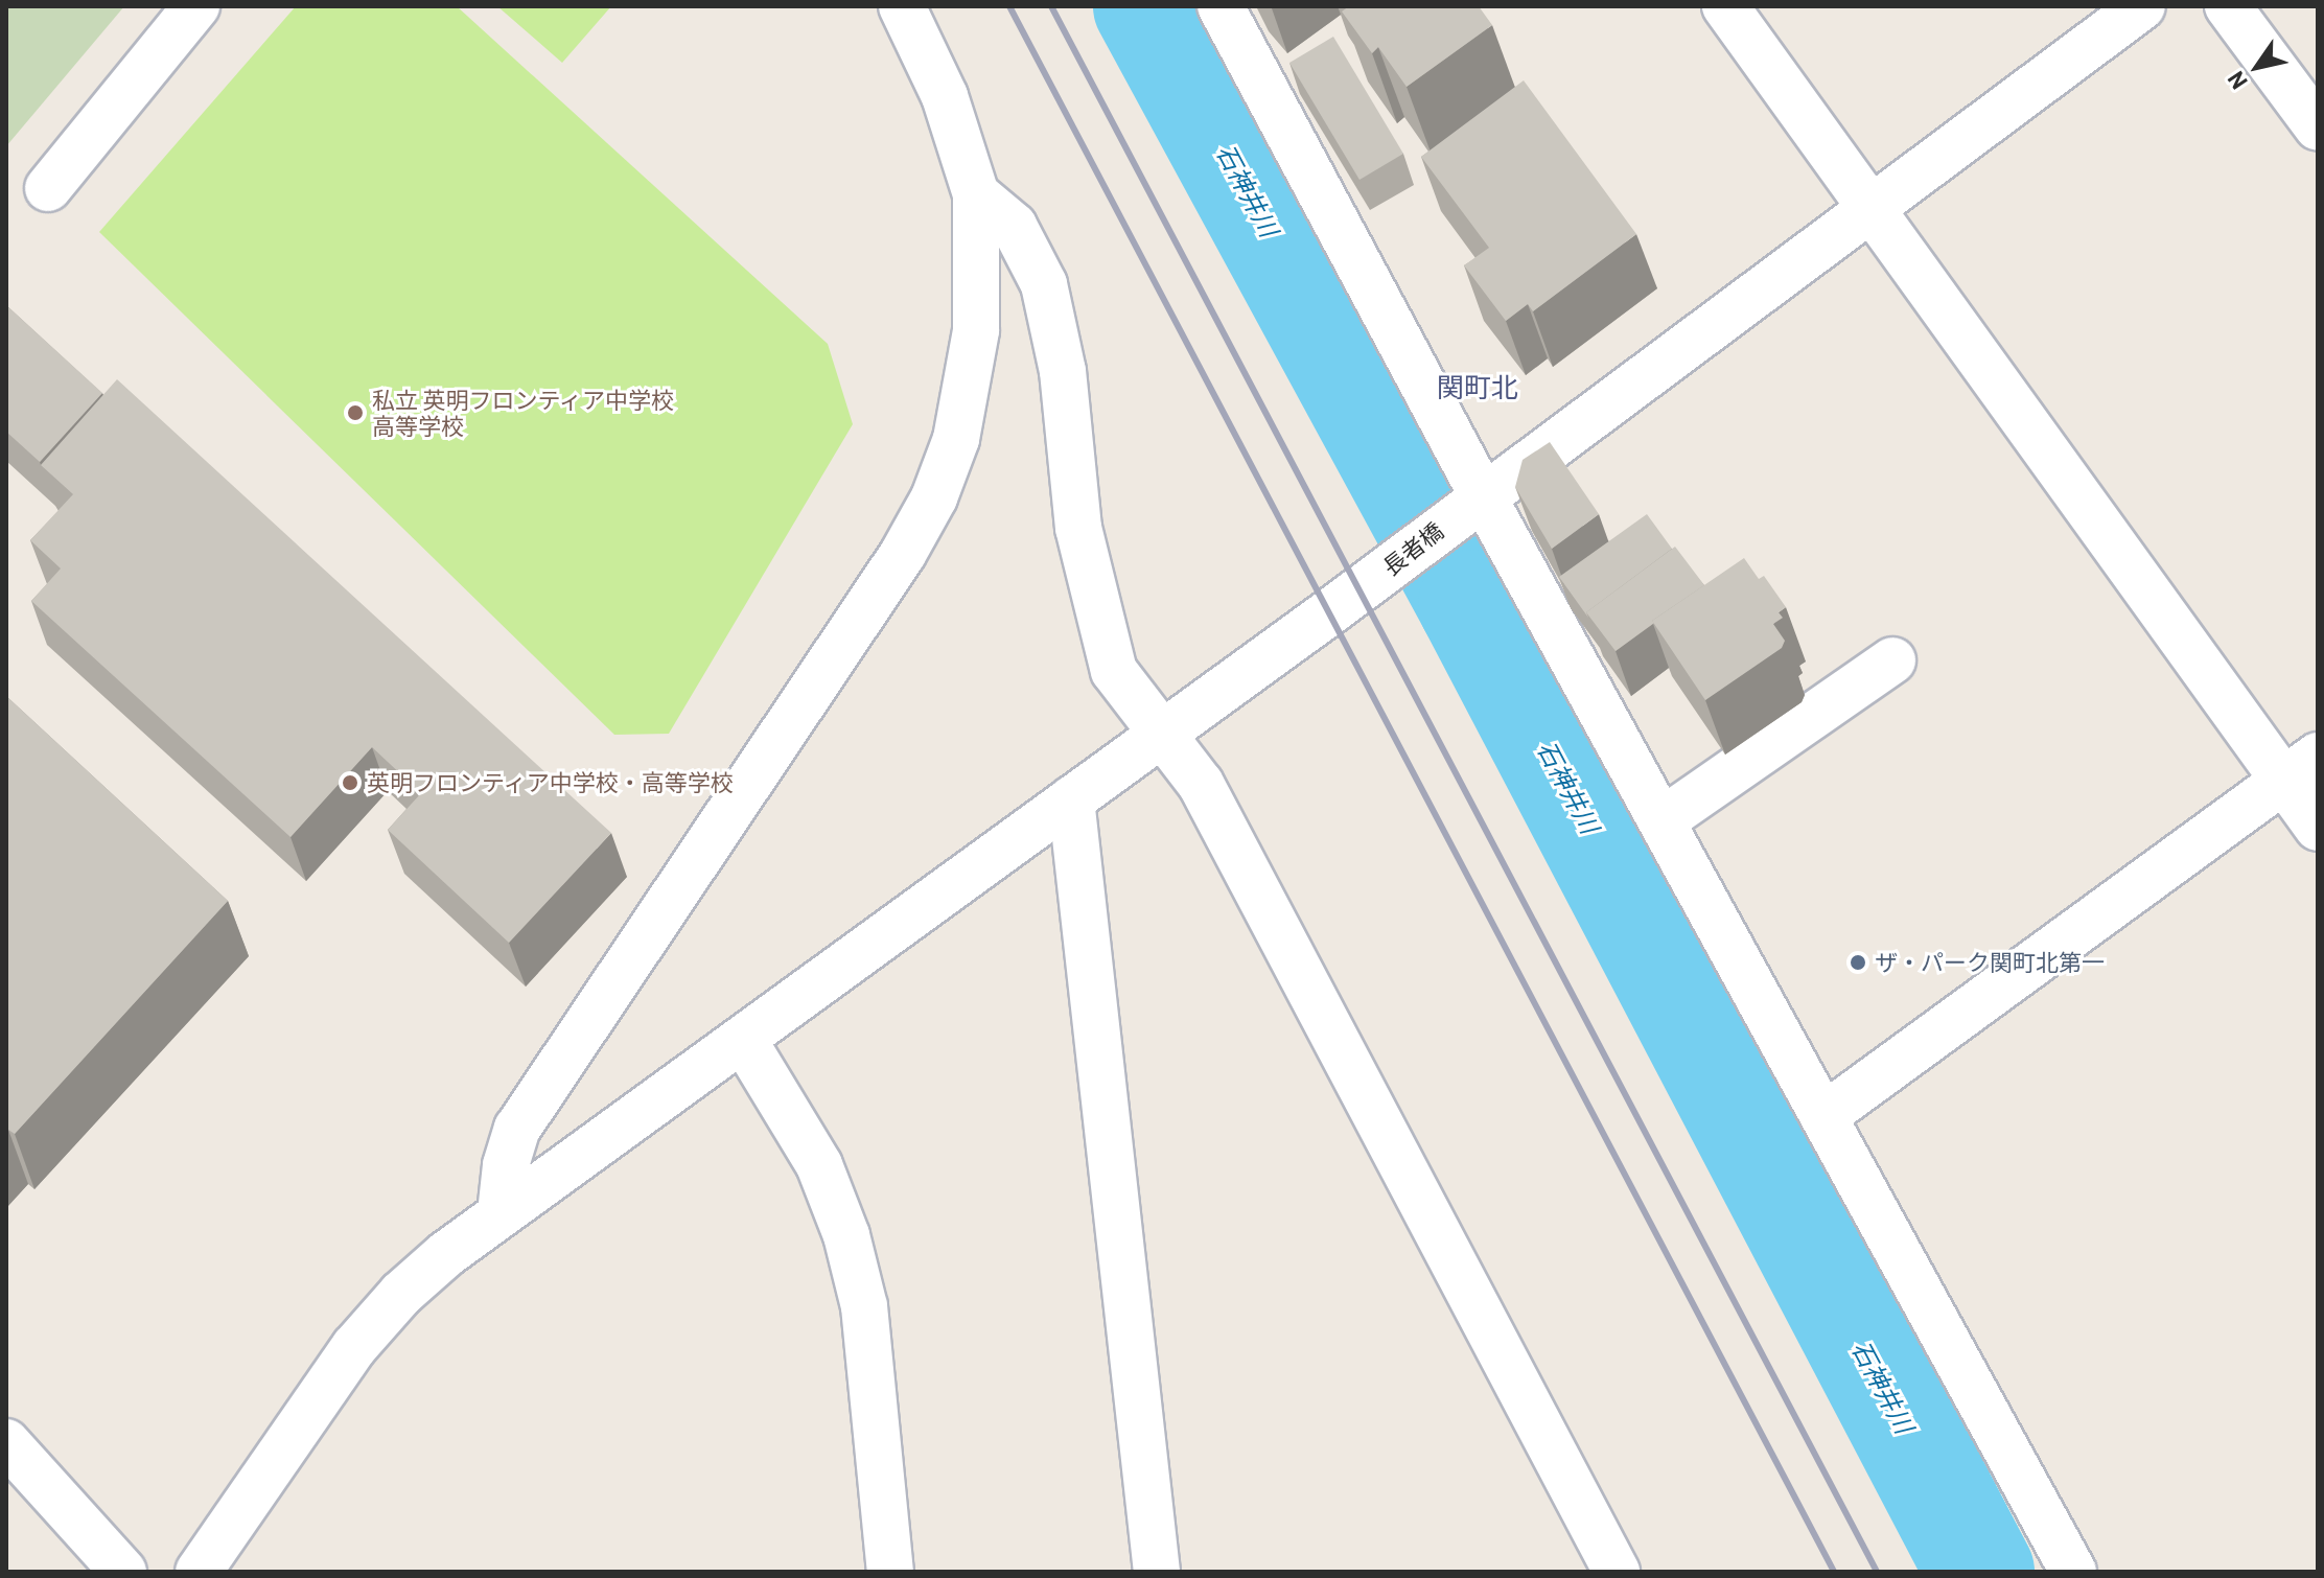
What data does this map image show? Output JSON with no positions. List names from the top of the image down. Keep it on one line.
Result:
{"streets":{"street":["長者橋"]},"districts":["関町北"],"water":["石神井川"],"places":["私立 英明フロンティア中学校 高等学校","英明フロンティア中学校・高等学校","ザ・パーク関町北第一"],"north":"bottom left"}
